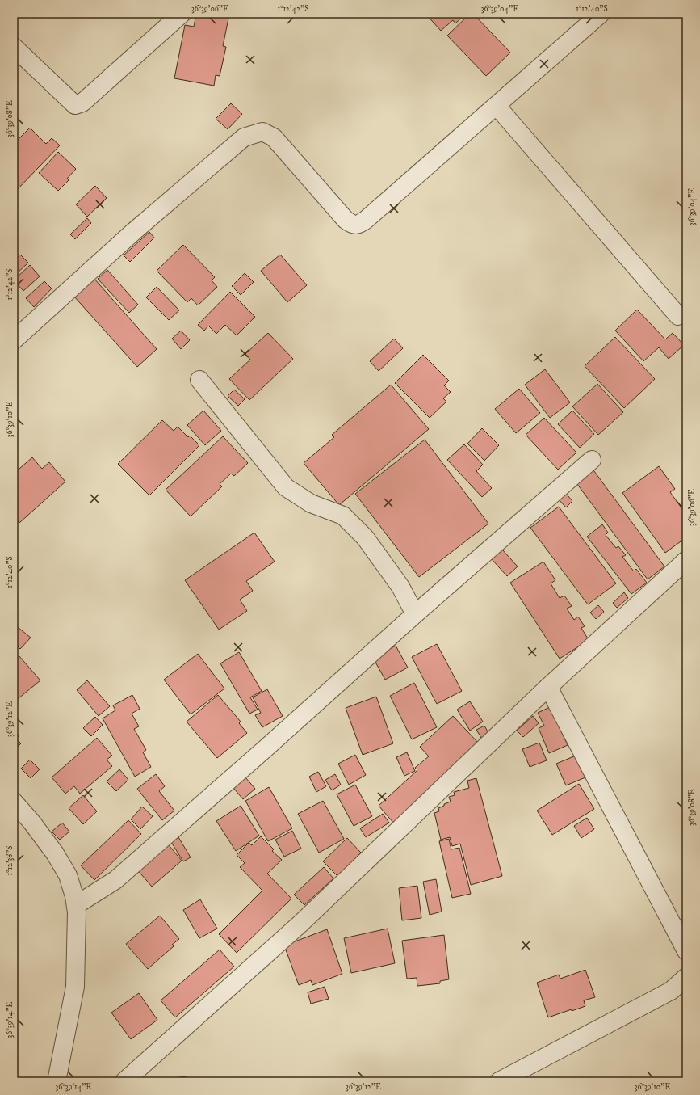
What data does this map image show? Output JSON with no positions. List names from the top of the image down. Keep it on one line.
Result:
{"coordinates":["36°39'06\"E","1°12'42\"S","36°39'04\"E","1°12'40\"S","36°39'08\"E","36°39'10\"E","36°39'12\"E","1°12'38\"S","36°39'14\"E"]}
